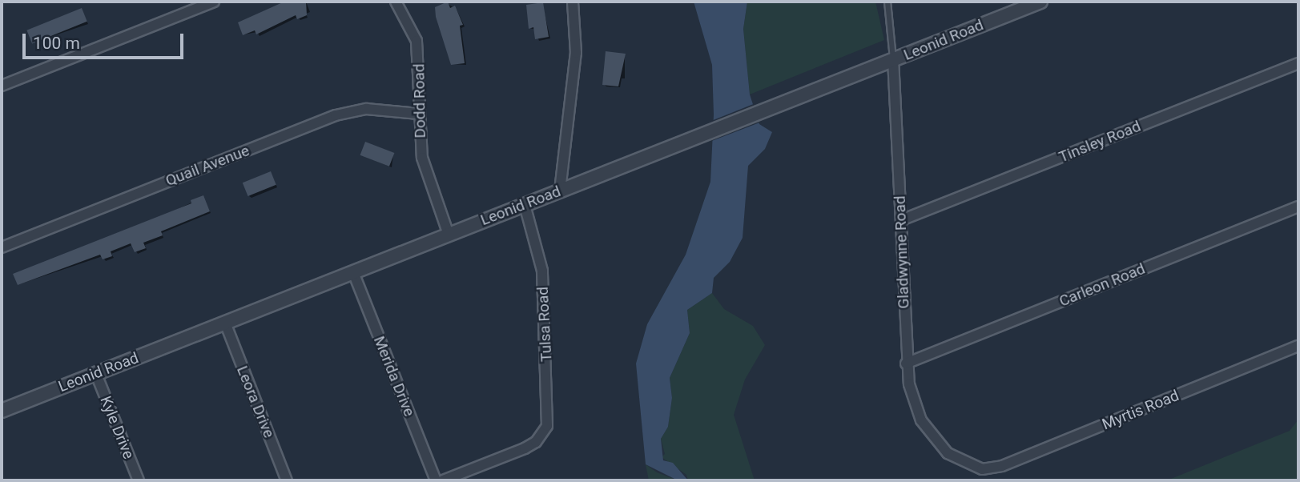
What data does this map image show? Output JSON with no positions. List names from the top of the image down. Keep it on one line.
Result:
{"streets":{"street":["Leonid Road","Dodd Road","Tinsley Road","Quail Avenue","Gladwynne Road","Carleon Road","Tulsa Road","Merida Drive","Leora Drive","Myrtis Road","Kyle Drive"]},"crossings":[["Leonid Road","Dodd Road"],["Leonid Road","Gladwynne Road"],["Leonid Road","Tulsa Road"],["Leonid Road","Merida Drive"],["Leonid Road","Leora Drive"],["Leonid Road","Kyle Drive"],["Dodd Road","Quail Avenue"],["Tinsley Road","Gladwynne Road"],["Gladwynne Road","Carleon Road"],["Gladwynne Road","Myrtis Road"]],"scale_bar":"100 m"}
